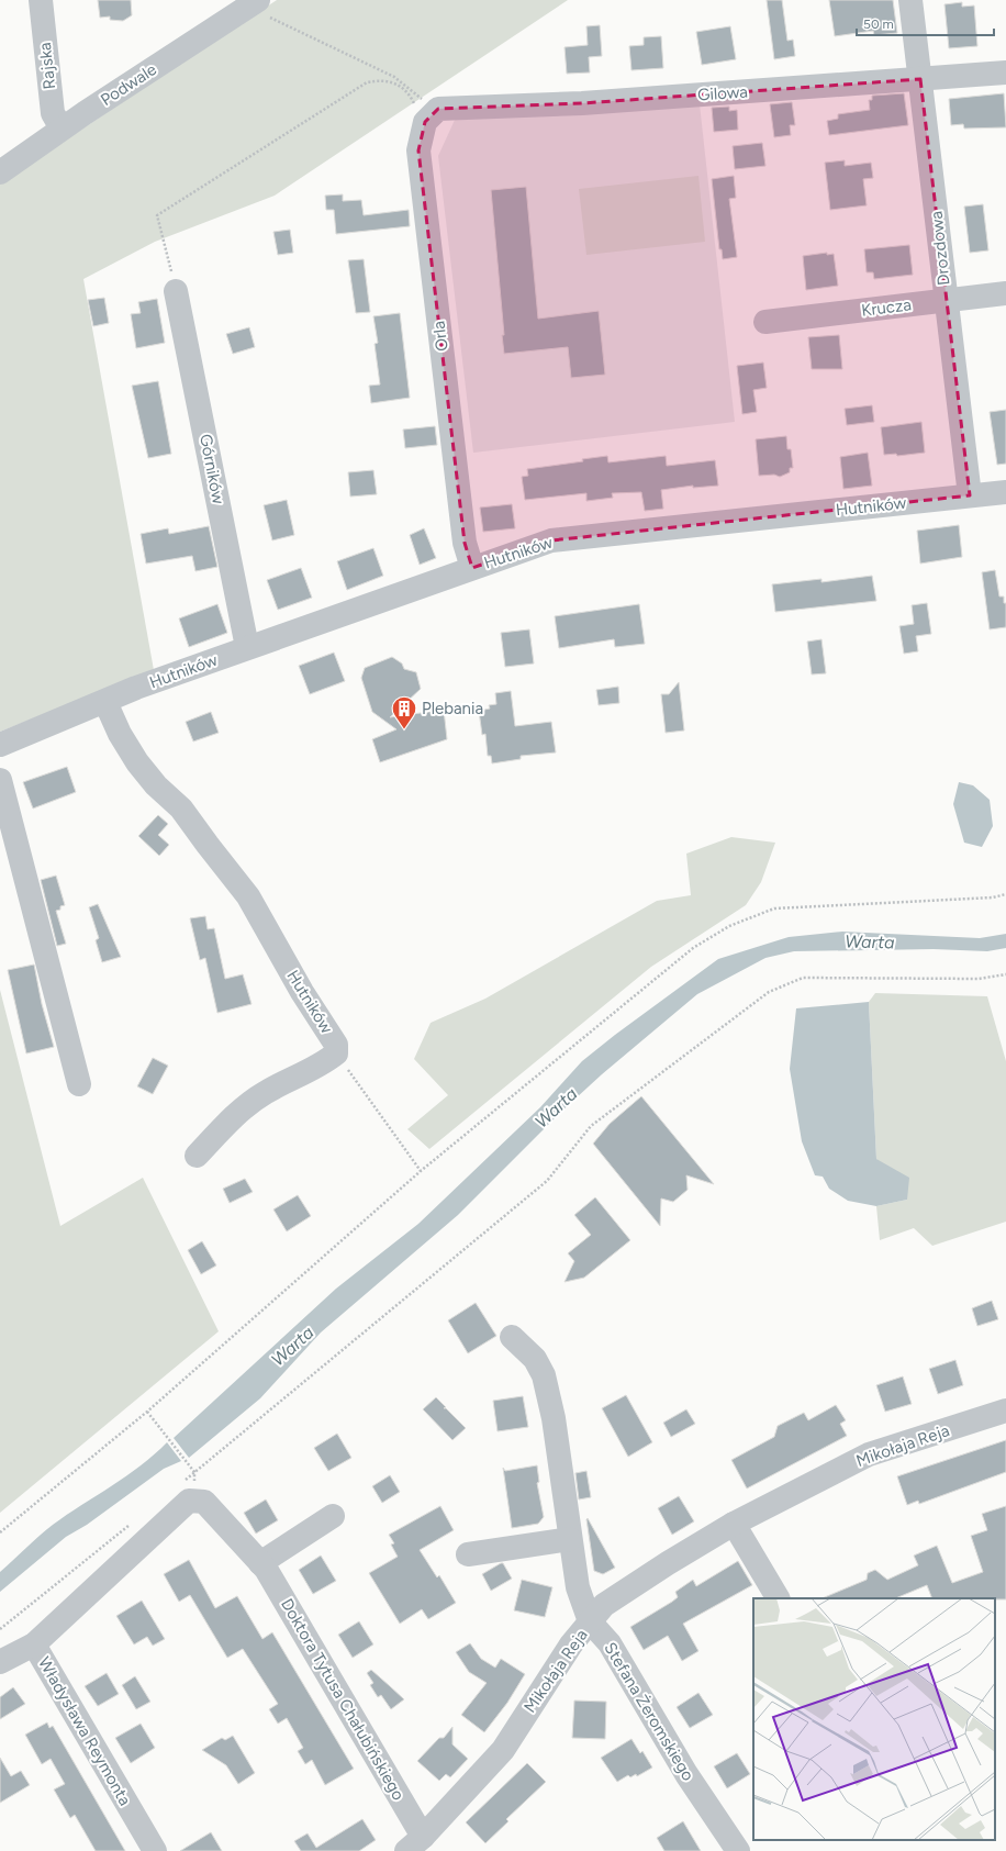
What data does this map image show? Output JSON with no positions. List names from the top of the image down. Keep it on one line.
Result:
{"streets":{"street":["Rajska","Podwale","Gilowa","Drozdowa","Krucza","Orla","Górników","Hutników","Mikołaja Reja","Doktora Tytusa Chałubińskiego","Stefana Żeromskiego","Władysława Reymonta"]},"crossings":[["Rajska","Podwale"],["Gilowa","Drozdowa"],["Gilowa","Orla"],["Drozdowa","Krucza"],["Drozdowa","Hutników"],["Orla","Hutników"],["Górników","Hutników"],["Mikołaja Reja","Doktora Tytusa Chałubińskiego"],["Mikołaja Reja","Stefana Żeromskiego"],["Doktora Tytusa Chałubińskiego","Władysława Reymonta"]],"water":["Warta"],"places":{"building":["Plebania"]},"scale_bar":"50 m"}
